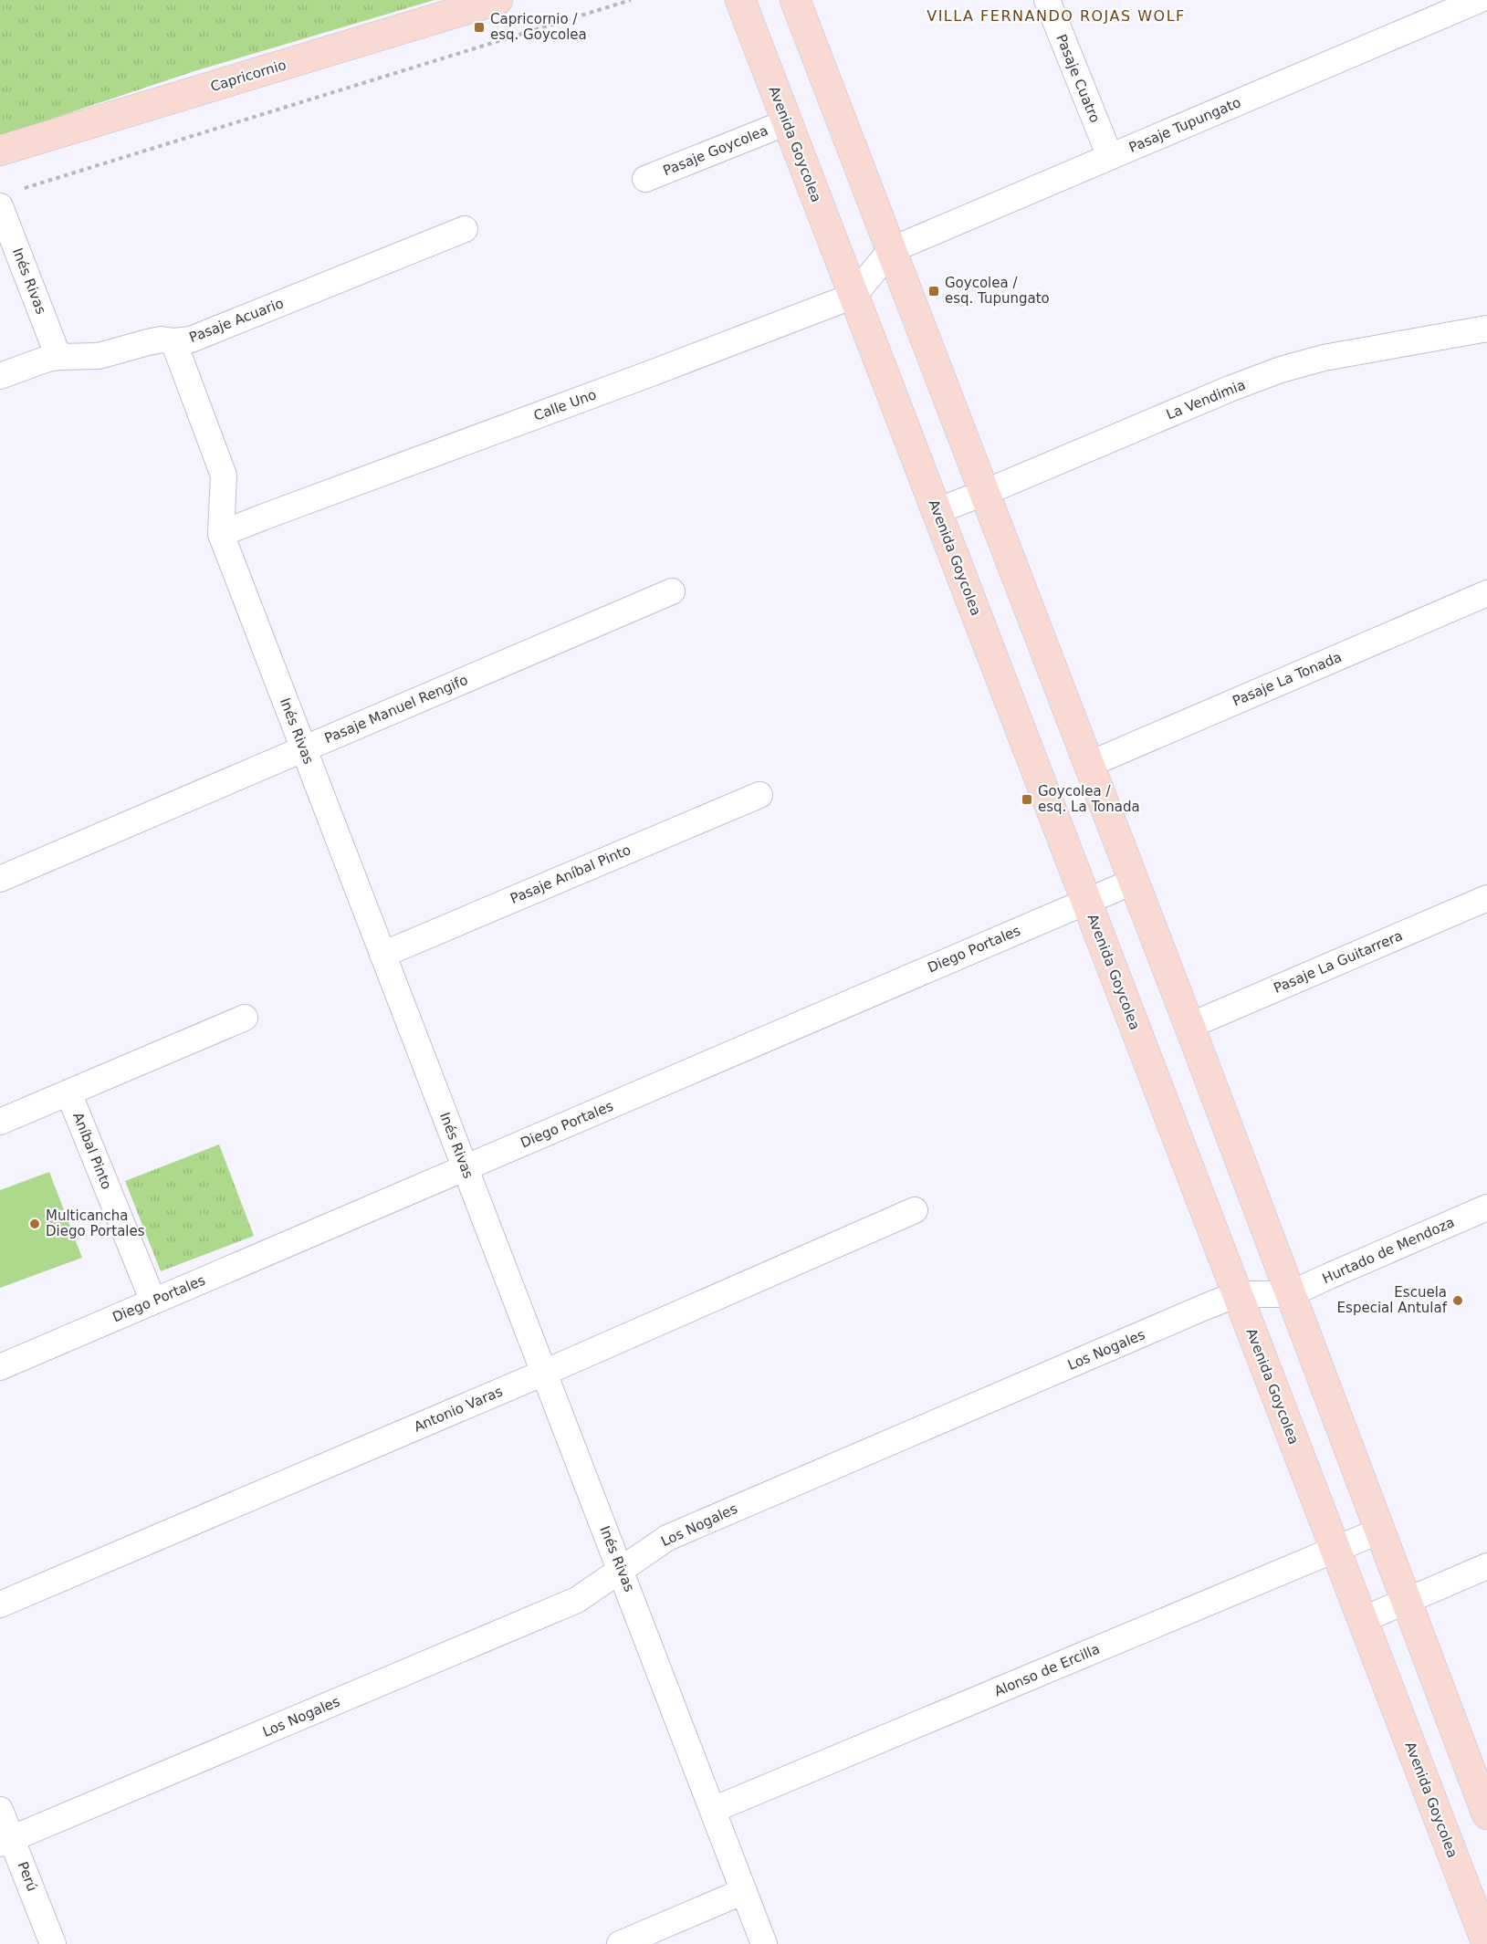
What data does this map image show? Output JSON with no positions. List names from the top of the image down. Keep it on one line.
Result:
{"streets":{"street":["Capricornio","Pasaje Cuatro","Pasaje Tupungato","Avenida Goycolea","Pasaje Goycolea","Inés Rivas","Pasaje Acuario","La Vendimia","Calle Uno","Pasaje La Tonada","Pasaje Manuel Rengifo","Pasaje Aníbal Pinto","Diego Portales","Pasaje La Guitarrera","Aníbal Pinto","Hurtado de Mendoza","Los Nogales","Antonio Varas","Alonso de Ercilla","Perú"]},"crossings":[["Pasaje Cuatro","Pasaje Tupungato"],["Pasaje Tupungato","Calle Uno"],["Avenida Goycolea","Pasaje Goycolea"],["Avenida Goycolea","La Vendimia"],["Avenida Goycolea","Calle Uno"],["Avenida Goycolea","Diego Portales"],["Avenida Goycolea","Los Nogales"],["Avenida Goycolea","Alonso de Ercilla"],["Inés Rivas","Pasaje Acuario"],["Inés Rivas","Calle Uno"],["Inés Rivas","Pasaje Manuel Rengifo"],["Inés Rivas","Pasaje Aníbal Pinto"],["Inés Rivas","Diego Portales"],["Inés Rivas","Los Nogales"],["Inés Rivas","Antonio Varas"],["Inés Rivas","Alonso de Ercilla"],["Diego Portales","Aníbal Pinto"],["Hurtado de Mendoza","Los Nogales"],["Los Nogales","Perú"]],"districts":["VILLA FERNANDO ROJAS WOLF"],"places":{"transit":["Capricornio / esq. Goycolea","Goycolea / esq. Tupungato","Goycolea / esq. La Tonada"],"other":["Multicancha Diego Portales","Escuela Especial Antulaf"]}}
